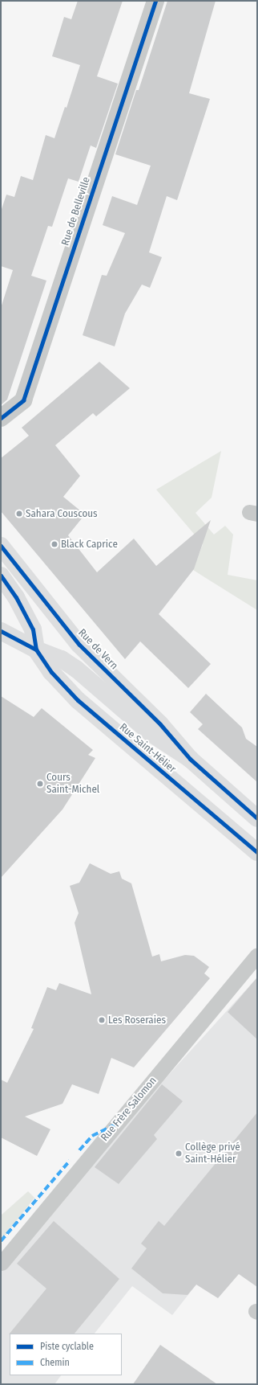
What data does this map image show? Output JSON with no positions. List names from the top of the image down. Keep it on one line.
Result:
{"streets":{"main road":["Rue de Vern","Rue Saint-Hélier"],"street":["Rue de Belleville"],"lane":["Rue Frère Salomon"]},"crossings":[["Rue de Vern","Rue Saint-Hélier"]],"places":["Sahara Couscous","Black Caprice","Cours Saint-Michel","Les Roseraies","Collège privé Saint-Hélier"],"legend":["Piste cyclable","Chemin"]}
